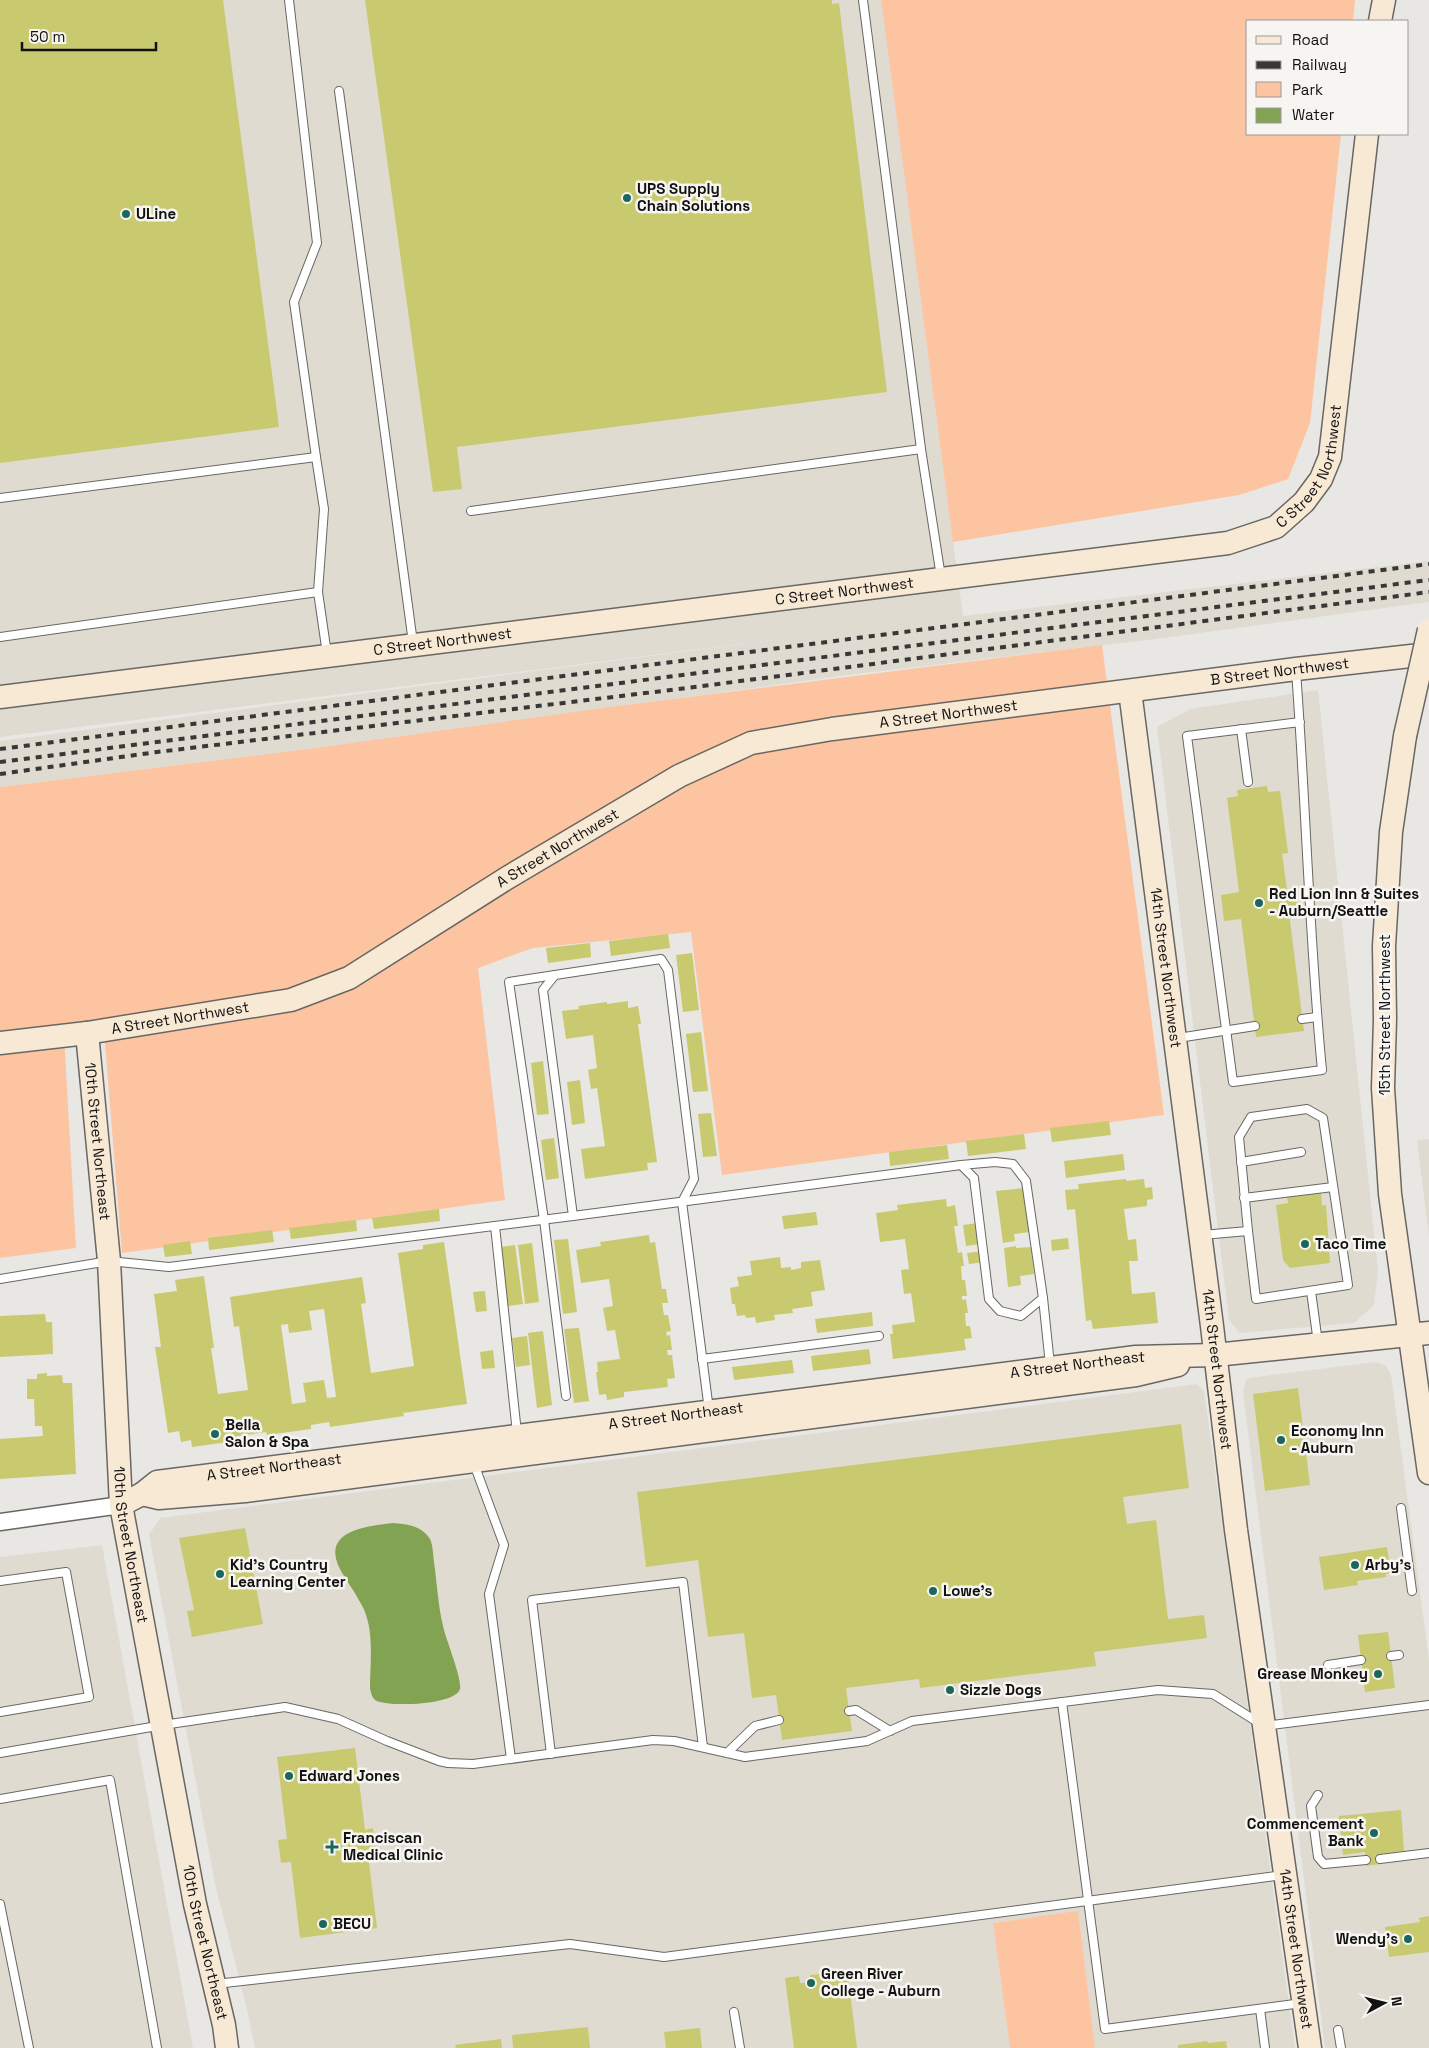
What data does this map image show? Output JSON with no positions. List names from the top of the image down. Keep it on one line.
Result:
{"streets":{"street":["C Street Northwest","B Street Northwest","A Street Northwest","14th Street Northwest","15th Street Northwest","10th Street Northeast","A Street Northeast"]},"crossings":[["B Street Northwest","A Street Northwest"],["B Street Northwest","14th Street Northwest"],["A Street Northwest","14th Street Northwest"],["A Street Northwest","10th Street Northeast"],["14th Street Northwest","A Street Northeast"],["15th Street Northwest","A Street Northeast"],["10th Street Northeast","A Street Northeast"]],"places":{"other":["UPS Supply Chain Solutions","ULine","Red Lion Inn & Suites - Auburn/Seattle","Taco Time","Bella Salon & Spa","Economy Inn - Auburn","Arby's","Kid's Country Learning Center","Lowe's","Grease Monkey","Sizzle Dogs","Edward Jones","Commencement Bank","BECU","Wendy's","Green River College - Auburn"],"health":["Franciscan Medical Clinic"]},"legend":["Road","Railway","Park","Water"],"scale_bar":"50 m","north":"right"}
